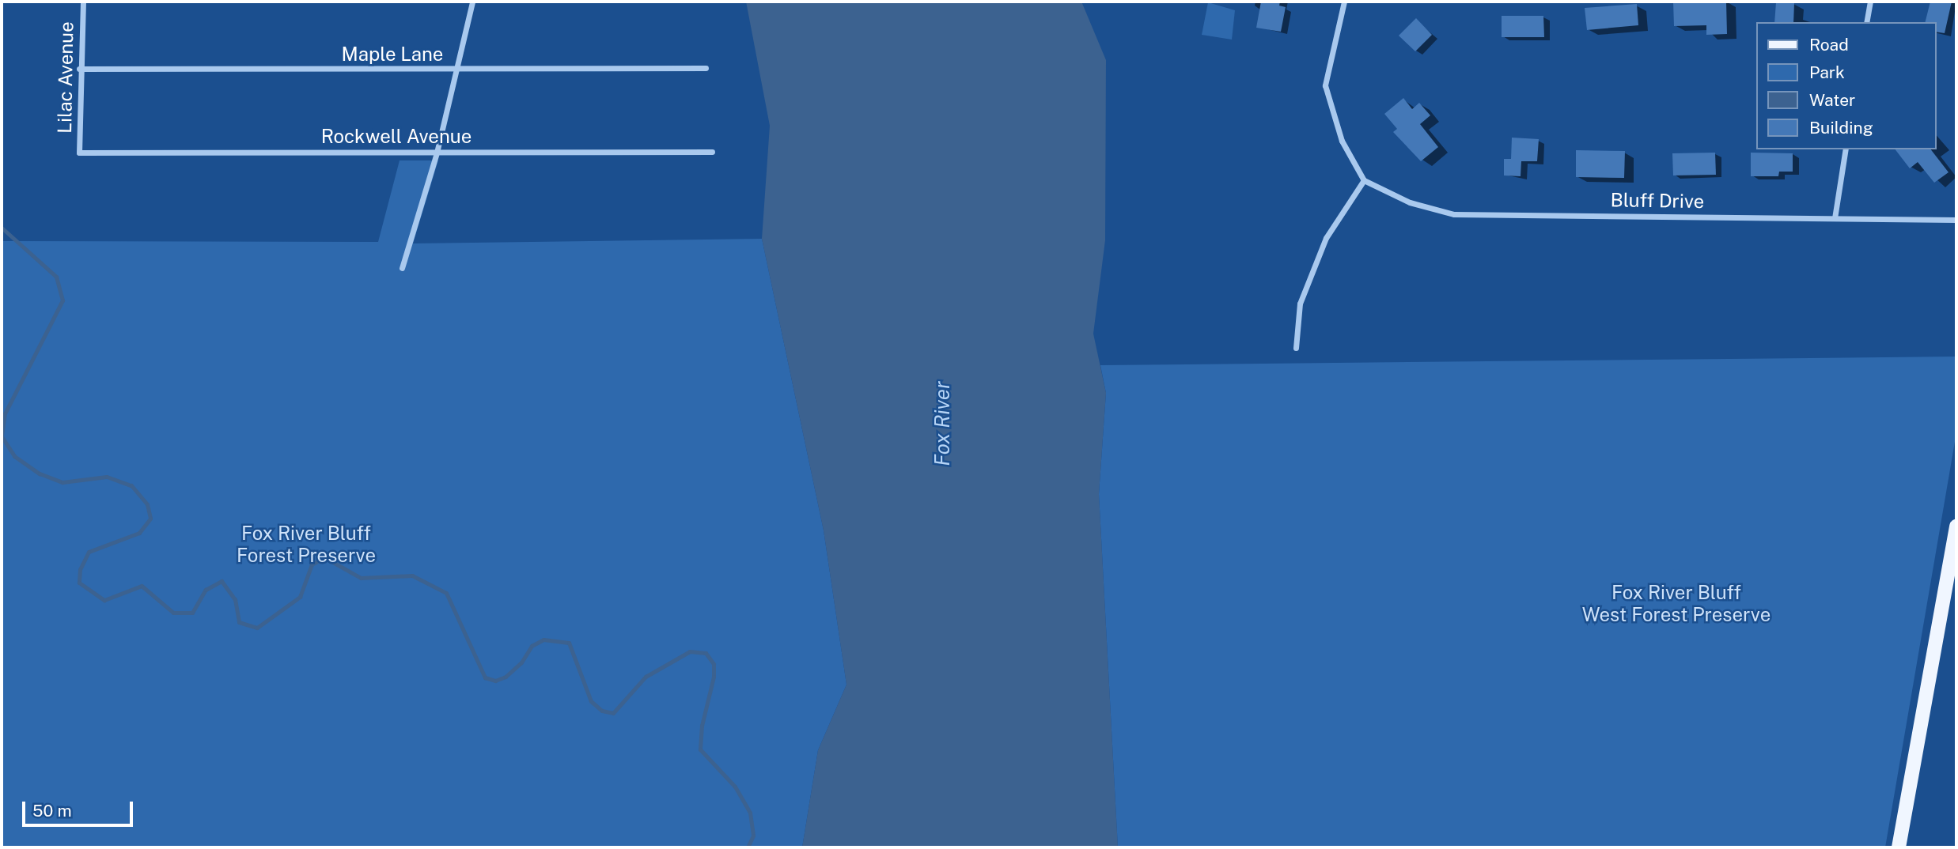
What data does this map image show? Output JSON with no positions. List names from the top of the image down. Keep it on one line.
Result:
{"streets":{"street":["Maple Lane","Lilac Avenue","Rockwell Avenue","Bluff Drive"]},"crossings":[["Maple Lane","Lilac Avenue"],["Lilac Avenue","Rockwell Avenue"]],"water":["Fox River"],"parks":["Fox River Bluff Forest Preserve","Fox River Bluff West Forest Preserve"],"legend":["Road","Park","Water","Building"],"scale_bar":"50 m"}
